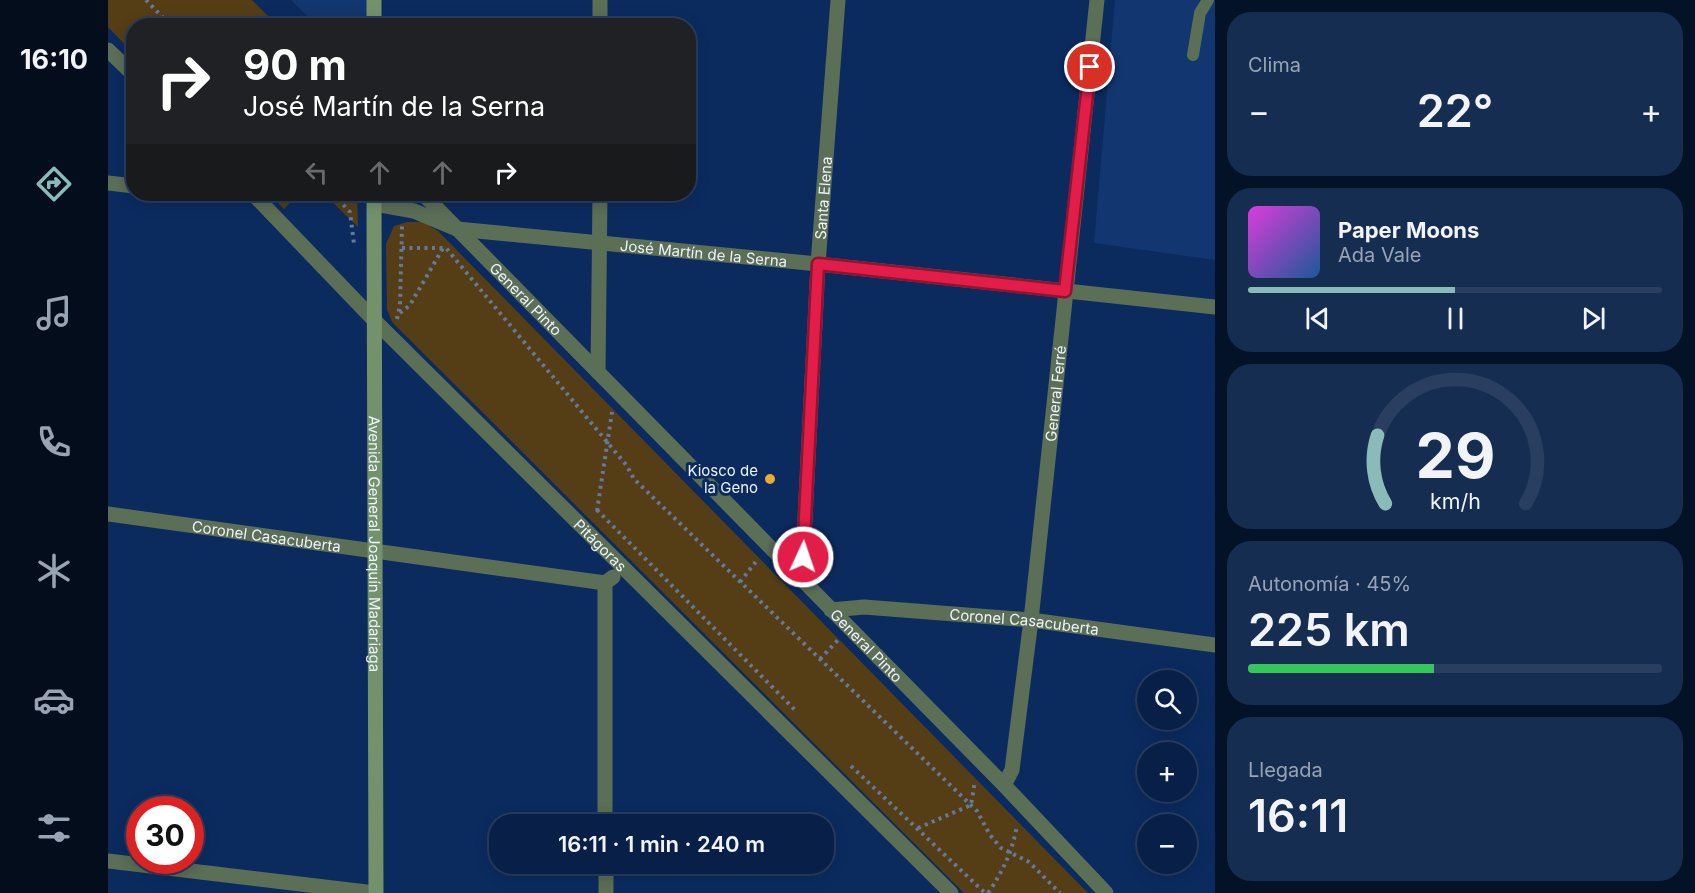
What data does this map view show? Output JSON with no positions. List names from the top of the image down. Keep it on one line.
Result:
{"streets":{"main road":["Avenida General Joaquín Madariaga"],"street":["Santa Elena","José Martín de la Serna","General Pinto","General Ferré","Coronel Casacuberta","Pitágoras"]},"crossings":[["Santa Elena","José Martín de la Serna"],["Santa Elena","General Pinto"],["José Martín de la Serna","General Pinto"],["José Martín de la Serna","General Ferré"],["General Pinto","General Ferré"],["General Pinto","Coronel Casacuberta"],["General Ferré","Coronel Casacuberta"],["Coronel Casacuberta","Avenida General Joaquín Madariaga"],["Avenida General Joaquín Madariaga","Pitágoras"]],"places":["Kiosco de la Geno"],"page":{"tabs":"16:10","tile":["Clima",["Autonomía · 45%","225 km"],["Llegada","16:11"]],"turn":["90 m","José Martín de la Serna"],"heat":["−","22°","+"],"song":["Paper Moons","Ada Vale"],"map_buttons":["+","−"],"limit":"30","trip":"16:11 · 1 min · 240 m","gauge":["29","km/h"]}}
